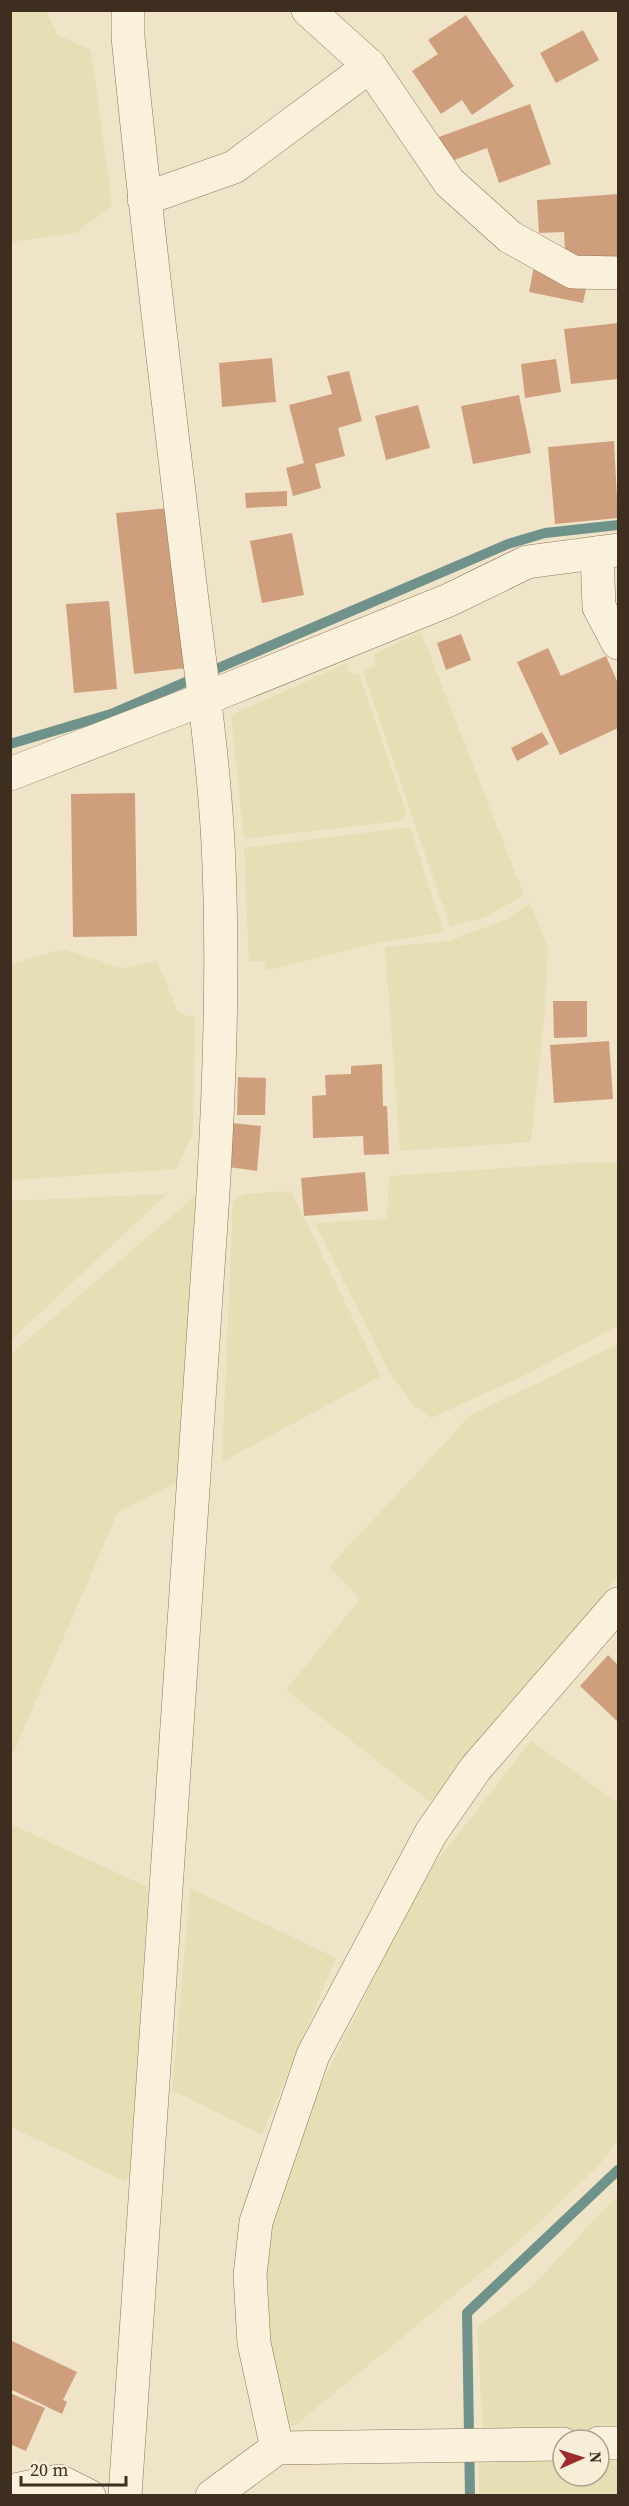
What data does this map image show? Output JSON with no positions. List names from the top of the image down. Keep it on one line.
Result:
{"scale_bar":"20 m","north":"right"}
